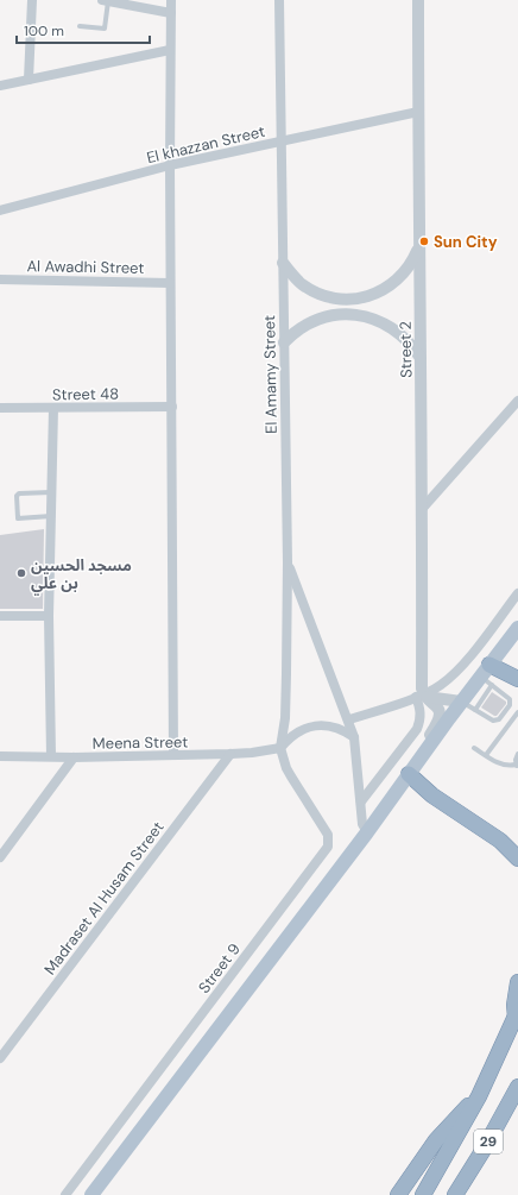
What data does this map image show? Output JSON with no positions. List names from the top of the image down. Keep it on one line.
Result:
{"streets":{"highway":["29"],"street":["El khazzan Street","Al Awadhi Street","Street 2","El Amamy Street","Street 48","Meena Street","Madraset Al Husam Street","Street 9"]},"crossings":[["El khazzan Street","Street 2"],["El khazzan Street","El Amamy Street"],["El Amamy Street","Meena Street"],["El Amamy Street","Street 9"],["Meena Street","Madraset Al Husam Street"],["Meena Street","Street 9"]],"places":["Sun City","مسجد الحسين بن علي"],"scale_bar":"100 m"}
